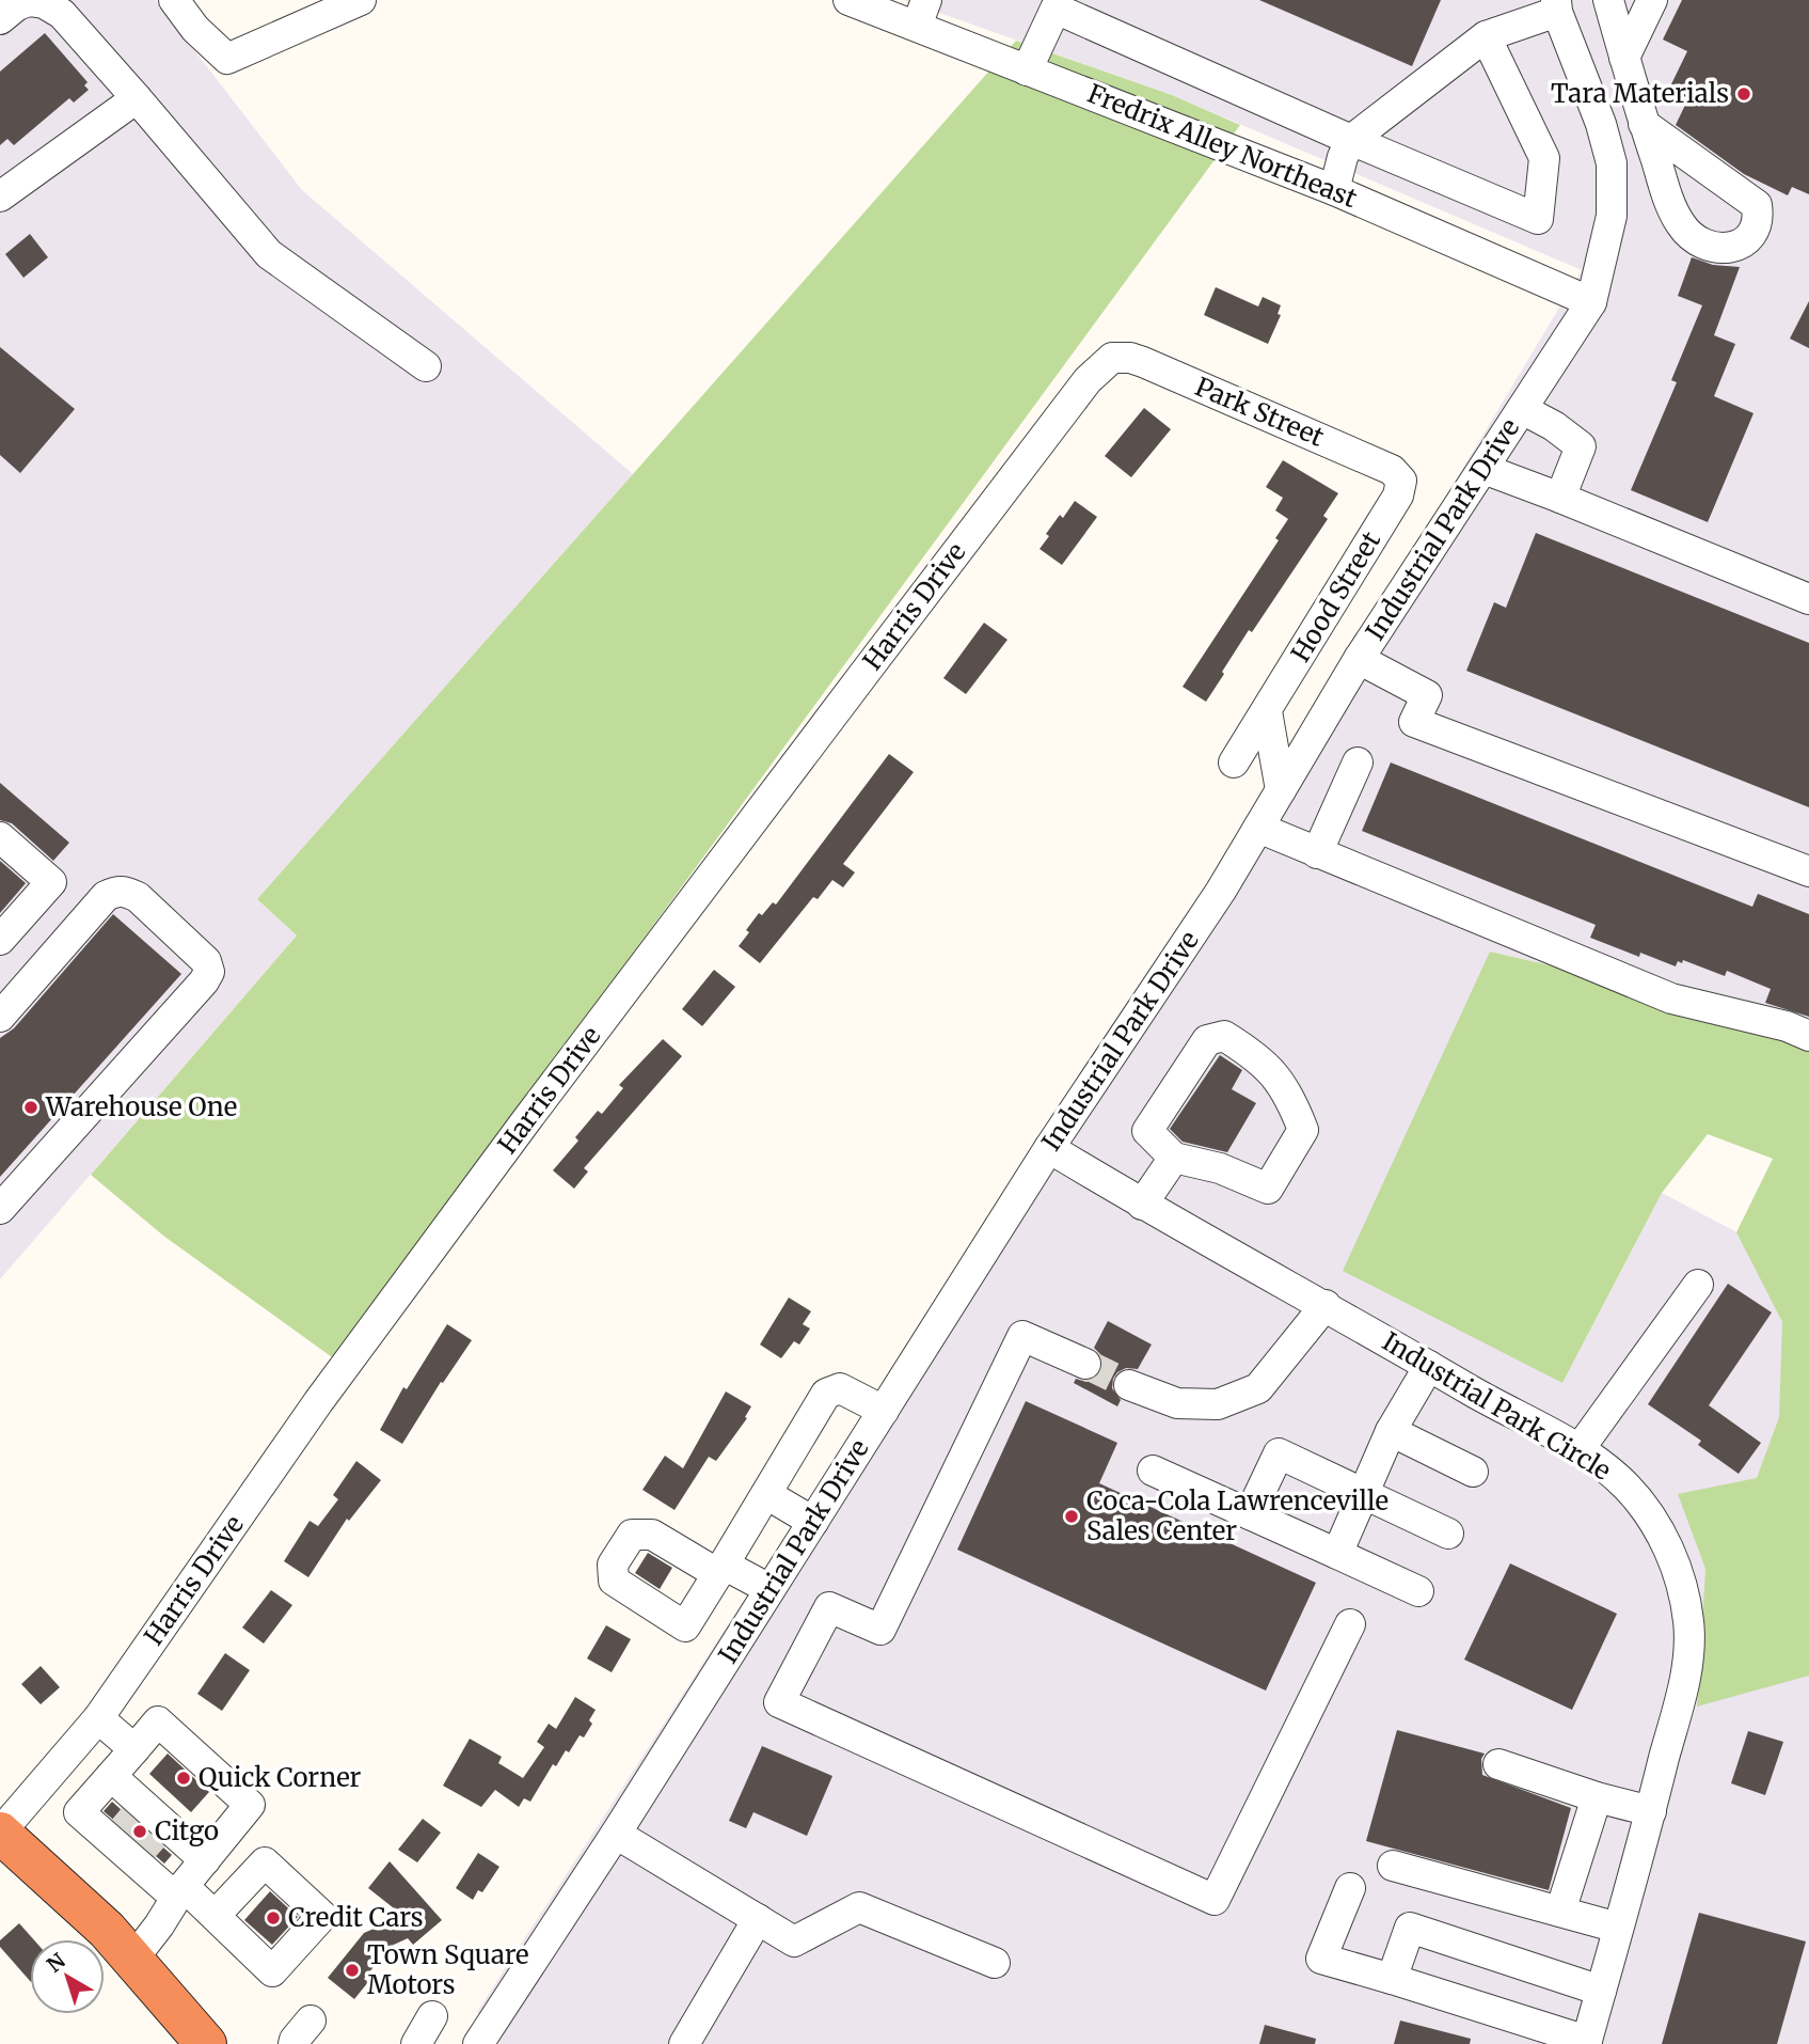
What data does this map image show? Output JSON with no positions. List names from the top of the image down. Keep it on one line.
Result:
{"streets":{"street":["Fredrix Alley Northeast","Park Street","Industrial Park Drive","Hood Street","Harris Drive","Industrial Park Circle"]},"crossings":[["Fredrix Alley Northeast","Industrial Park Drive"],["Park Street","Hood Street"],["Park Street","Harris Drive"],["Industrial Park Drive","Industrial Park Circle"]],"places":["Tara Materials","Warehouse One","Coca-Cola Lawrenceville Sales Center","Quick Corner","Citgo","Credit Cars","Town Square Motors"],"north":"top left"}
